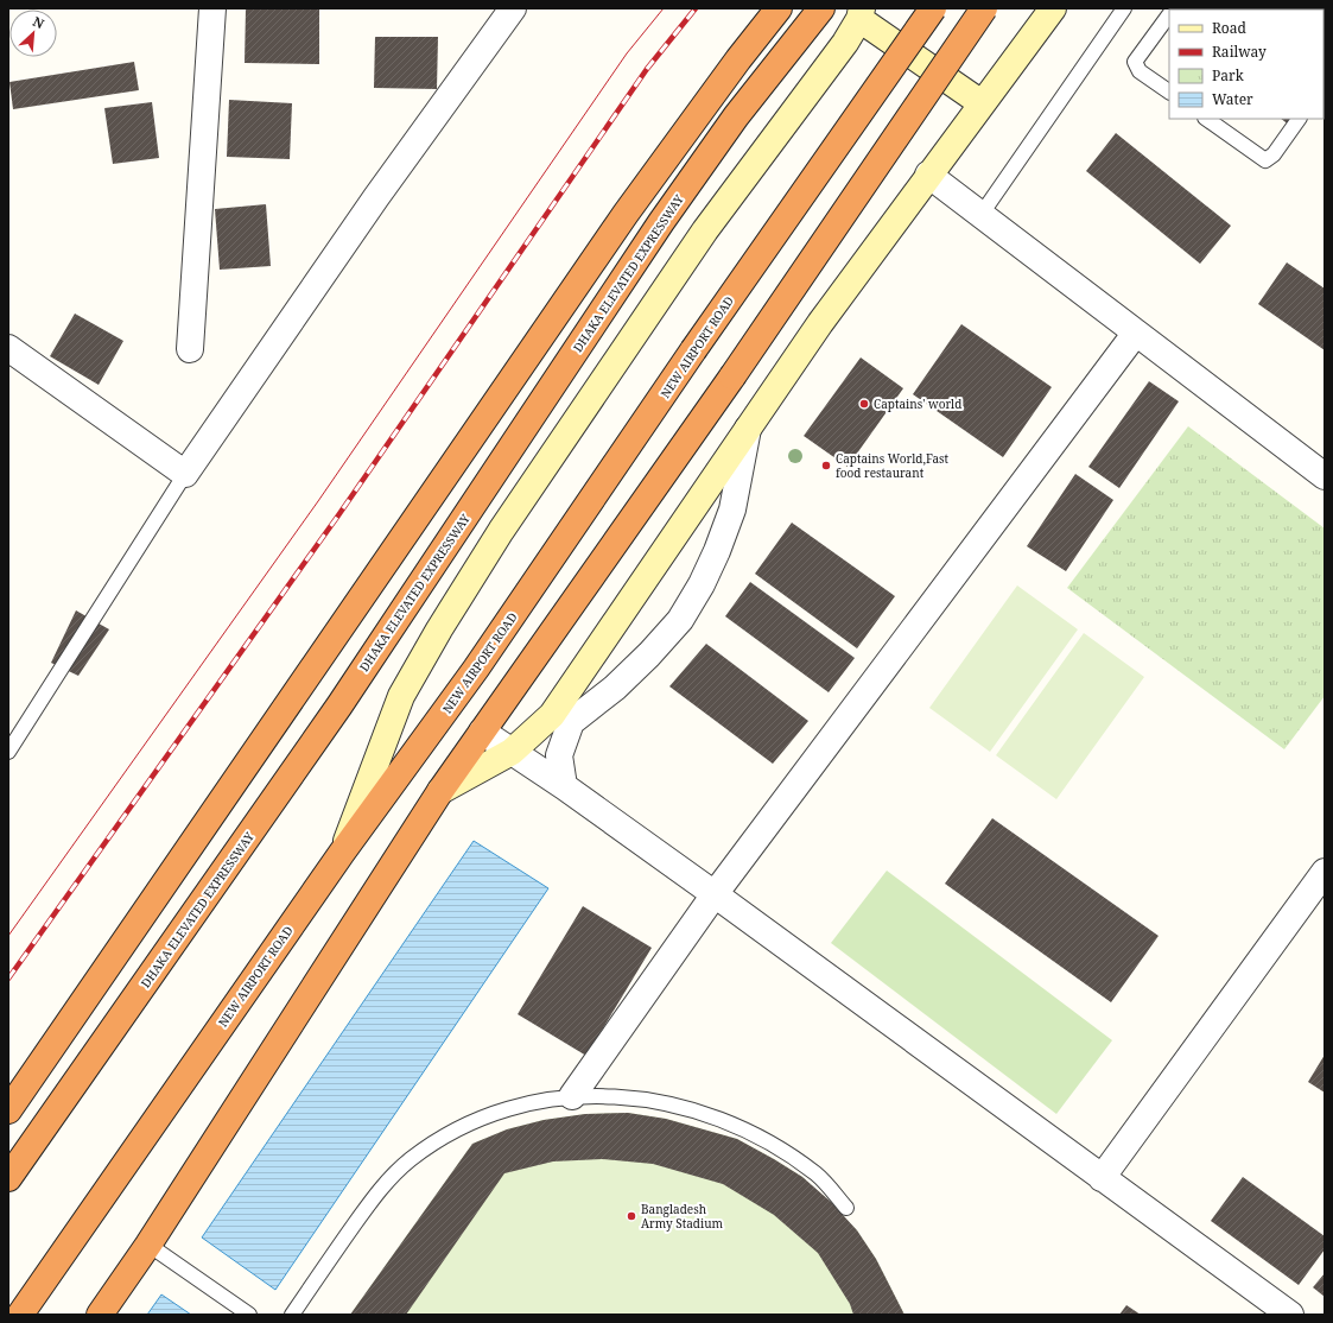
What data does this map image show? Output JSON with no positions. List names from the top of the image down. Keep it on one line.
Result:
{"streets":{"highway":["DHAKA ELEVATED EXPRESSWAY","NEW AIRPORT ROAD"]},"places":["Captains' world","Captains World,Fast food restaurant","Bangladesh Army Stadium"],"legend":["Road","Railway","Park","Water"],"north":"top right"}
